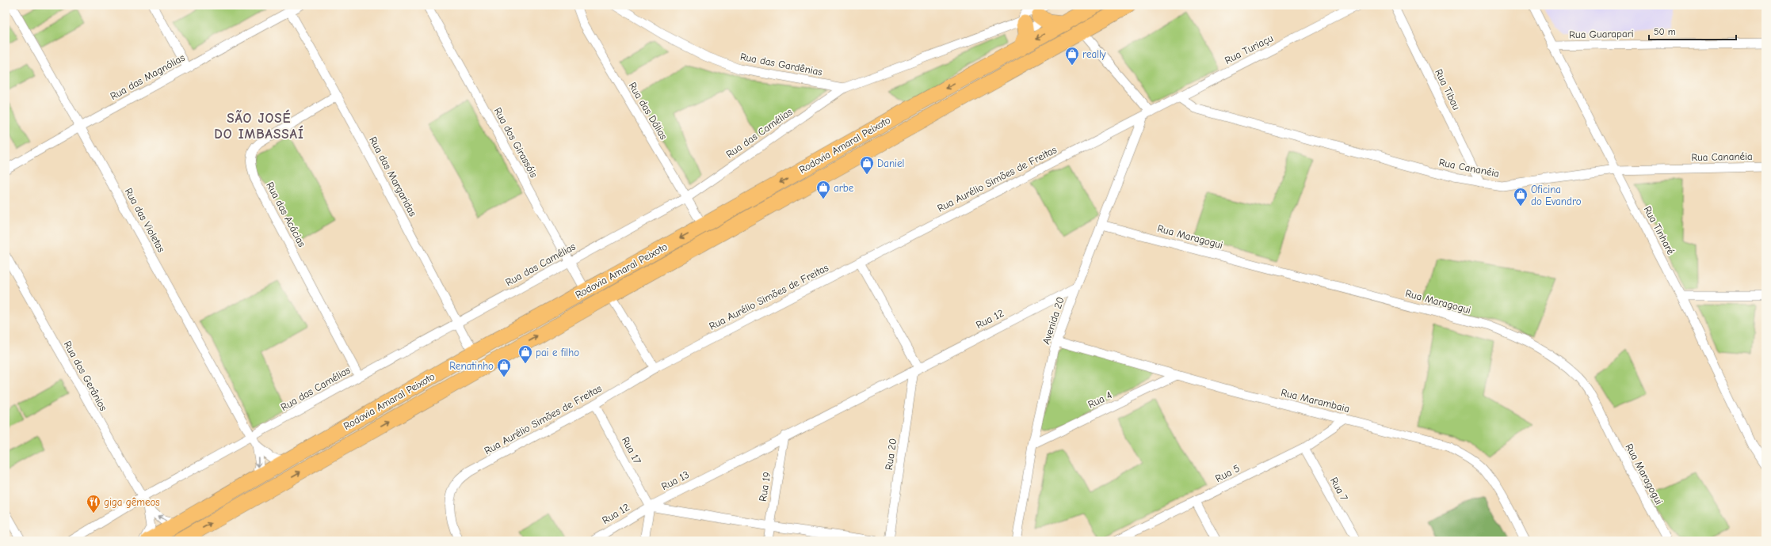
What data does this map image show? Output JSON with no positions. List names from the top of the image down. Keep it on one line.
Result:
{"streets":{"highway":["Rodovia Amaral Peixoto"],"street":["Rua Guarapari","Rua Turiaçu","Rua das Gardênias","Rua das Magnólias","Rua Tibau","Rua das Dálias","Rua das Camélias","Rua dos Girassóis","Rua Cananéia","Rua das Margaridas","Rua Aurélio Simões de Freitas","Rua das Acácias","Rua das Violetas","Rua Tinharé","Rua Maragogui","Rua 12","Avenida 20","Rua dos Gerânios","Rua 4","Rua Marambaia","Rua 17","Rua 20","Rua 5","Rua 13","Rua 19","Rua 7"]},"crossings":[["Rua Guarapari","Rua Tinharé"],["Rua Turiaçu","Rua Cananéia"],["Rua Turiaçu","Rua Aurélio Simões de Freitas"],["Rua Turiaçu","Avenida 20"],["Rua das Gardênias","Rua das Camélias"],["Rua das Magnólias","Rua das Margaridas"],["Rua das Magnólias","Rua das Violetas"],["Rua Tibau","Rua Cananéia"],["Rua das Dálias","Rua das Camélias"],["Rua das Dálias","Rodovia Amaral Peixoto"],["Rua das Camélias","Rua dos Girassóis"],["Rua das Camélias","Rua das Margaridas"],["Rua das Camélias","Rua das Acácias"],["Rua das Camélias","Rua das Violetas"],["Rua das Camélias","Rua dos Gerânios"],["Rua dos Girassóis","Rodovia Amaral Peixoto"],["Rodovia Amaral Peixoto","Rua das Margaridas"],["Rodovia Amaral Peixoto","Rua das Violetas"],["Rodovia Amaral Peixoto","Rua dos Gerânios"],["Rua Cananéia","Rua Tinharé"],["Rua das Margaridas","Rua das Acácias"],["Rua Aurélio Simões de Freitas","Avenida 20"],["Rua Aurélio Simões de Freitas","Rua 17"],["Rua Maragogui","Avenida 20"],["Rua 12","Avenida 20"],["Rua 12","Rua 17"],["Rua 12","Rua 20"],["Rua 12","Rua 13"],["Avenida 20","Rua 4"],["Avenida 20","Rua Marambaia"],["Rua 4","Rua Marambaia"],["Rua Marambaia","Rua 5"],["Rua 17","Rua 13"],["Rua 20","Rua 13"],["Rua 5","Rua 7"],["Rua 13","Rua 19"]],"districts":["SÃO JOSÉ DO IMBASSAÍ"],"places":{"shop":["really","Daniel","arbe","Oficina do Evandro","pai e filho","Renatinho"],"restaurant":["giga gêmeos"]},"scale_bar":"50 m"}
